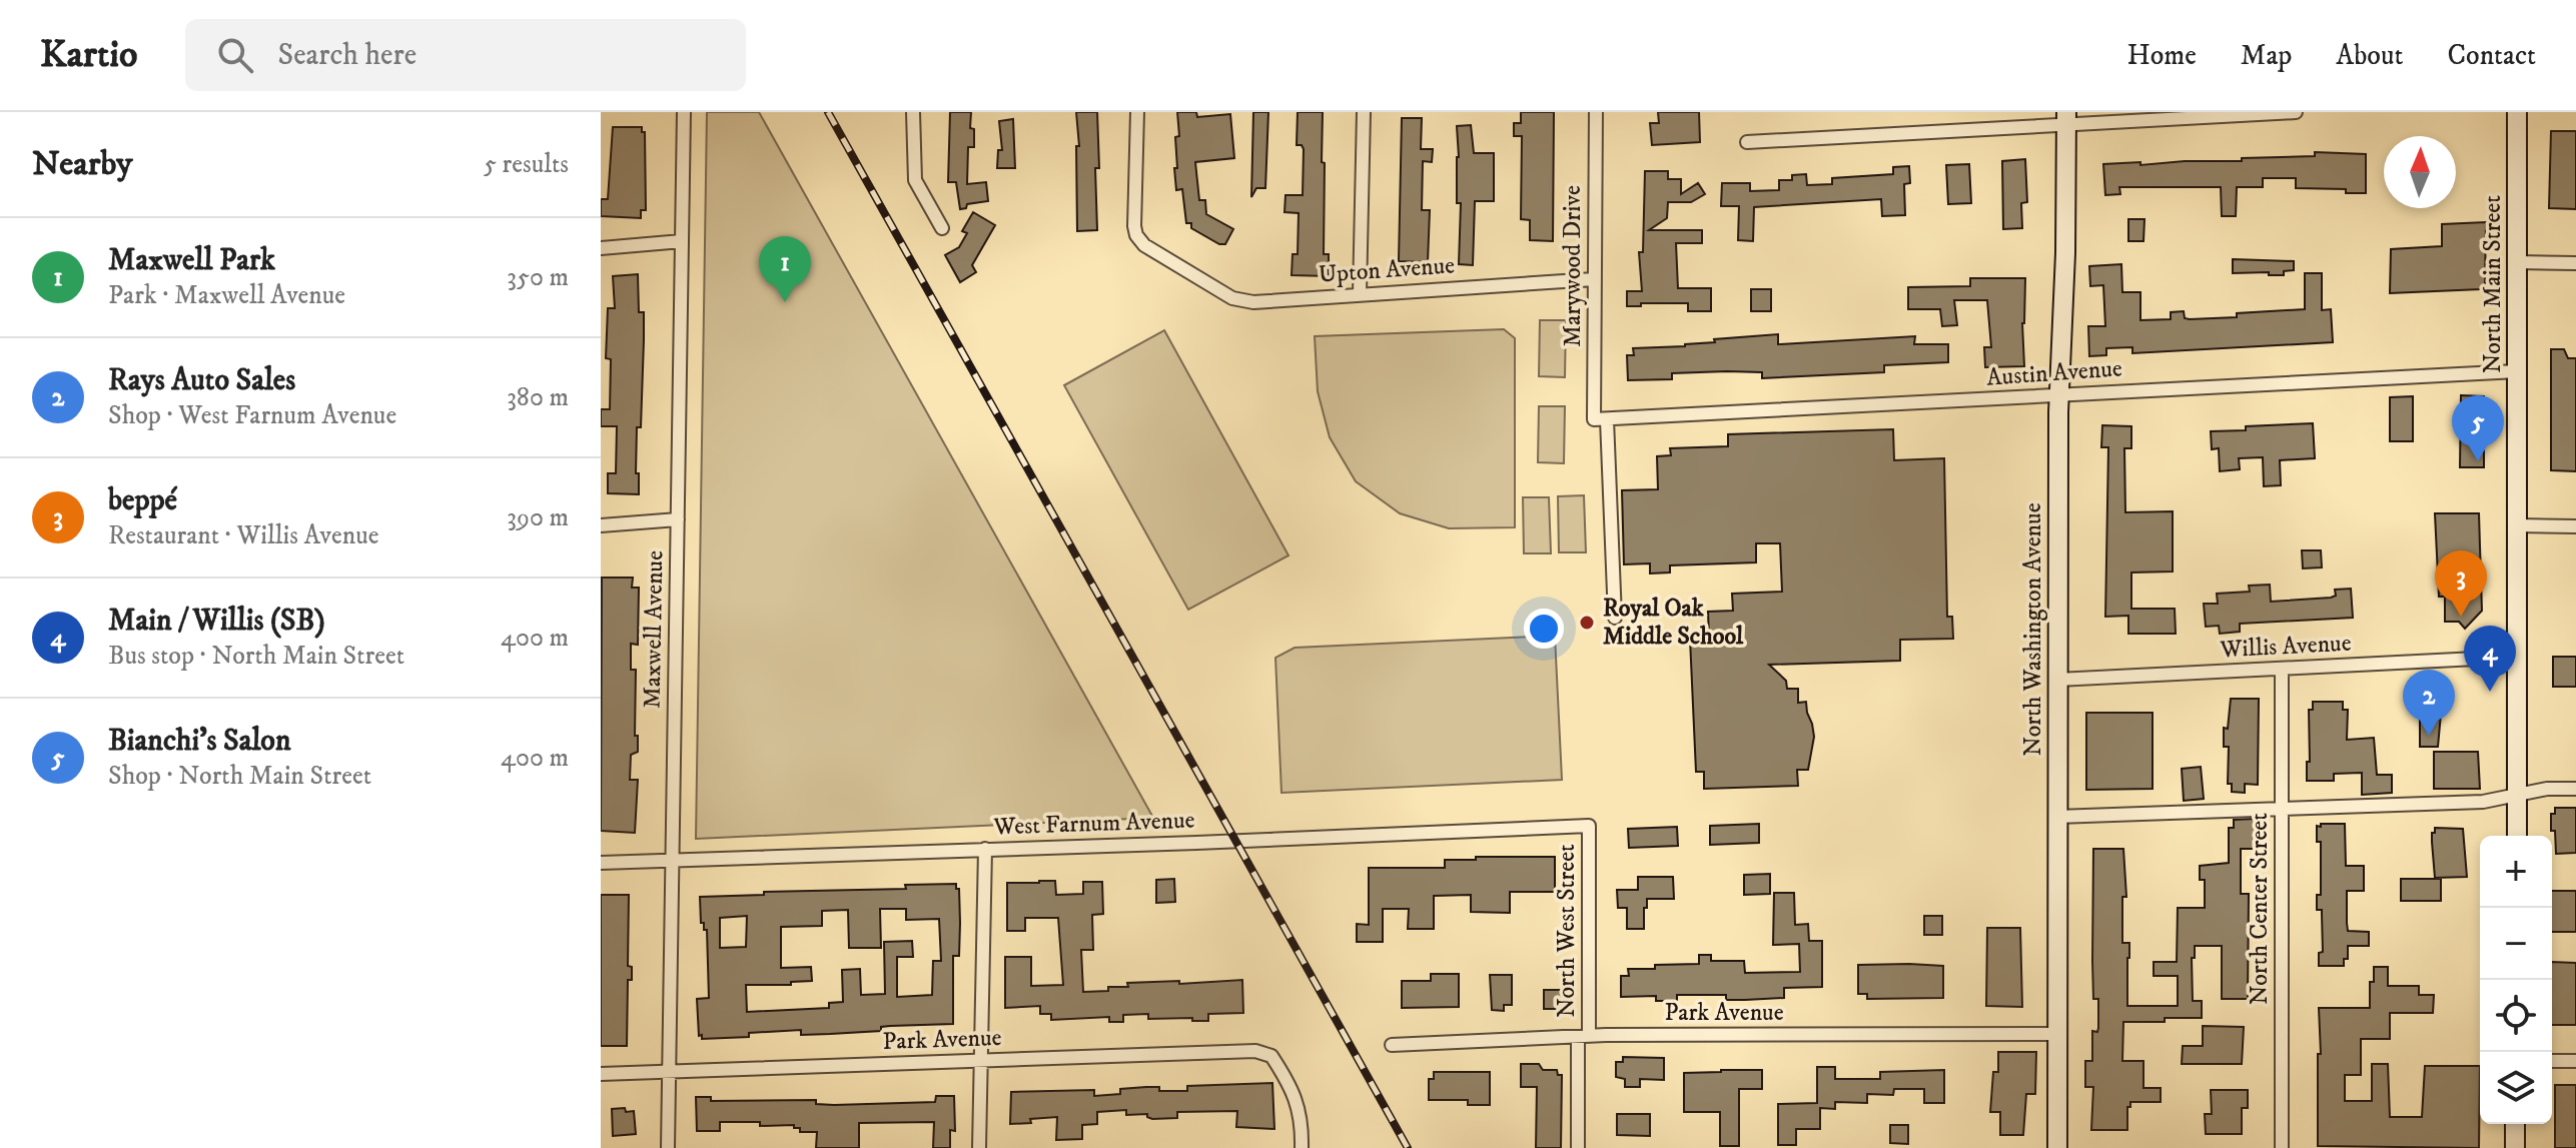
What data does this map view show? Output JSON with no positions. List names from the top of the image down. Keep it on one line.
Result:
{"streets":{"street":["Marywood Drive","Upton Avenue","North Main Street","Austin Avenue","Maxwell Avenue","North Washington Avenue","Willis Avenue","West Farnum Avenue","North Center Street","North West Street","Park Avenue"]},"crossings":[["Marywood Drive","Upton Avenue"],["Marywood Drive","Austin Avenue"],["North Main Street","Austin Avenue"],["North Main Street","Willis Avenue"],["Austin Avenue","North Washington Avenue"],["Maxwell Avenue","West Farnum Avenue"],["Maxwell Avenue","Park Avenue"],["North Washington Avenue","Willis Avenue"],["North Washington Avenue","Park Avenue"],["Willis Avenue","North Center Street"],["West Farnum Avenue","North West Street"],["North West Street","Park Avenue"]],"places":["Royal Oak Middle School"],"north":"top","page":{"header":"Kartio","search":"Search here","nav":["Home","Map","About","Contact"],"heading":["Nearby","5 results"],"list":[{"mark":"1","name":"Maxwell Park","note":"Park · Maxwell Avenue","value":"350 m"},{"mark":"2","name":"Rays Auto Sales","note":"Shop · West Farnum Avenue","value":"380 m"},{"mark":"3","name":"beppé","note":"Restaurant · Willis Avenue","value":"390 m"},{"mark":"4","name":"Main / Willis (SB)","note":"Bus stop · North Main Street","value":"400 m"},{"mark":"5","name":"Bianchi's Salon","note":"Shop · North Main Street","value":"400 m"}],"pins":["1","5","3","4","2"],"map_buttons":["+","−"]}}
